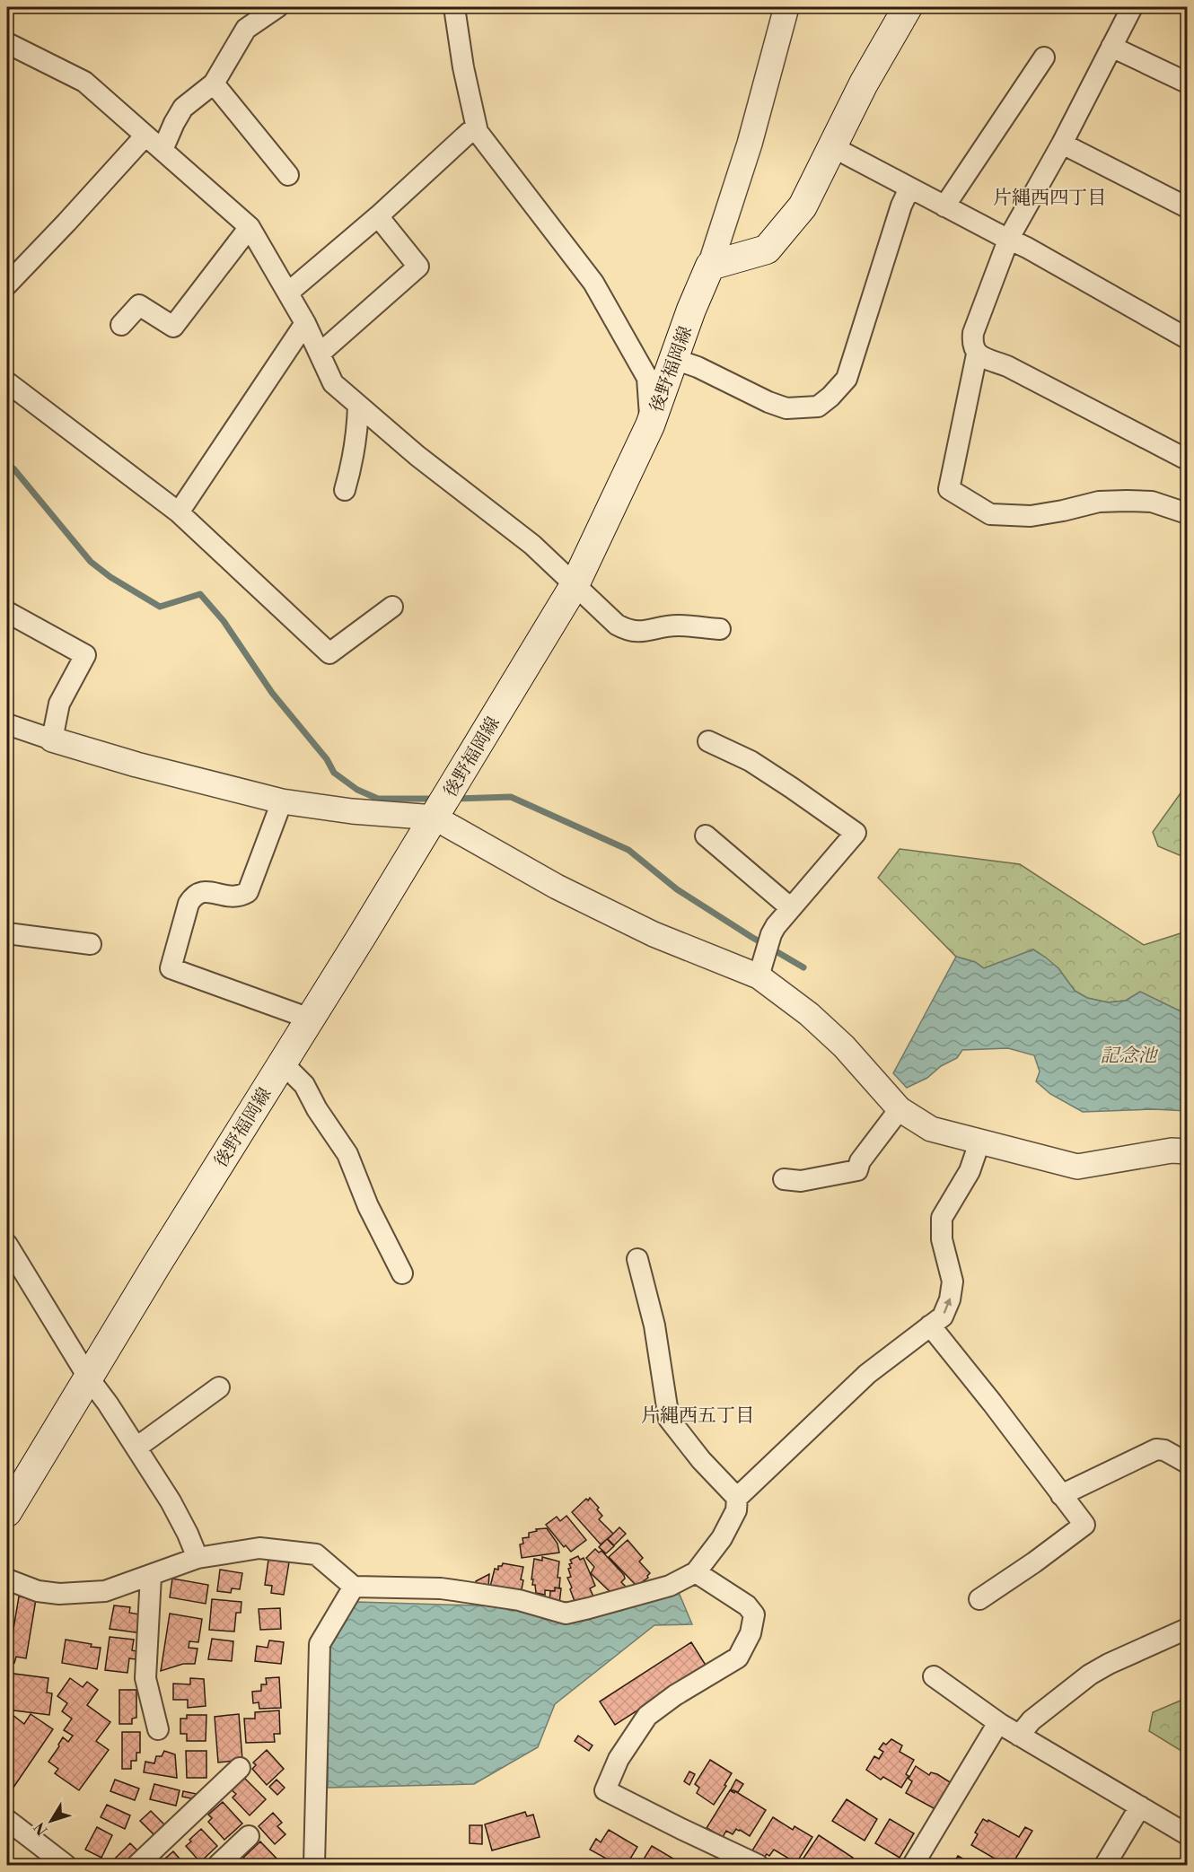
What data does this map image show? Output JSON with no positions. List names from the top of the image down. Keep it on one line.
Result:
{"streets":{"main road":["後野福岡線"]},"districts":["片縄西四丁目","片縄西五丁目"],"water":["記念池"],"north":"bottom left"}
